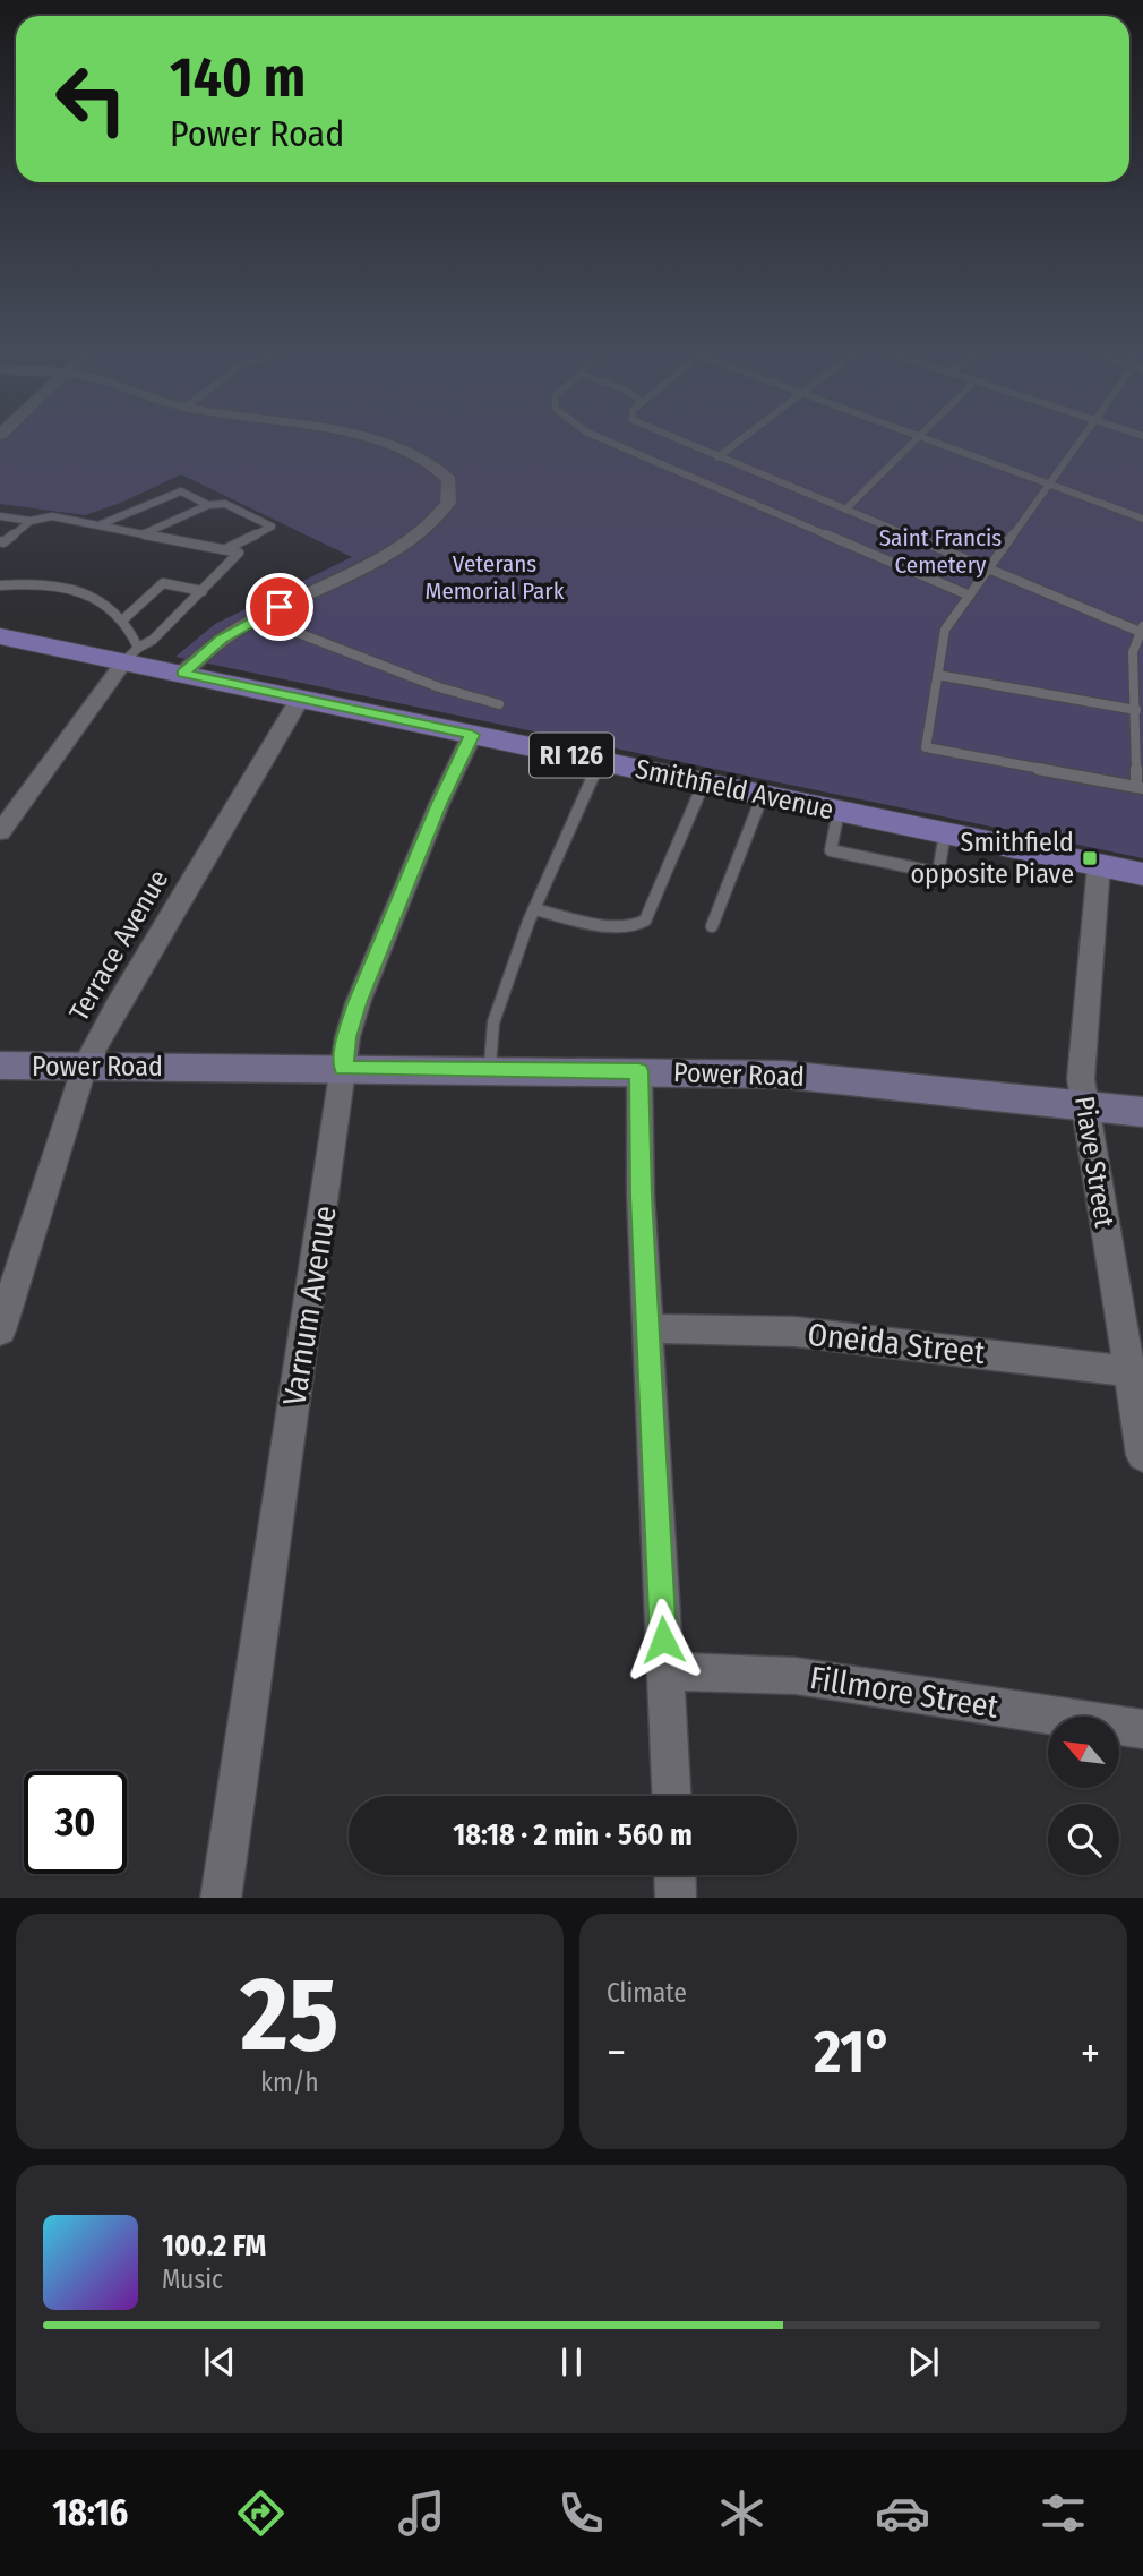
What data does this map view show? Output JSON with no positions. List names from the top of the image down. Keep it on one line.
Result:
{"streets":{"main road":["RI 126","Smithfield Avenue","Power Road"],"street":["Terrace Avenue","Piave Street","Varnum Avenue","Oneida Street","Fillmore Street"]},"crossings":[["Smithfield Avenue","Terrace Avenue"],["Smithfield Avenue","Piave Street"],["Smithfield Avenue","Varnum Avenue"],["Terrace Avenue","Power Road"],["Power Road","Piave Street"],["Power Road","Varnum Avenue"],["Piave Street","Oneida Street"]],"parks":["Saint Francis Cemetery","Veterans Memorial Park"],"places":{"transit":["Smithfield opposite Piave"]},"north":"top left","page":{"turn":["140 m","Power Road"],"limit":"30","trip":"18:18 · 2 min · 560 m","tile":[["25","km/h"],"Climate"],"heat":["−","21°","+"],"song":["100.2 FM","Music"],"tabs":"18:16"}}
